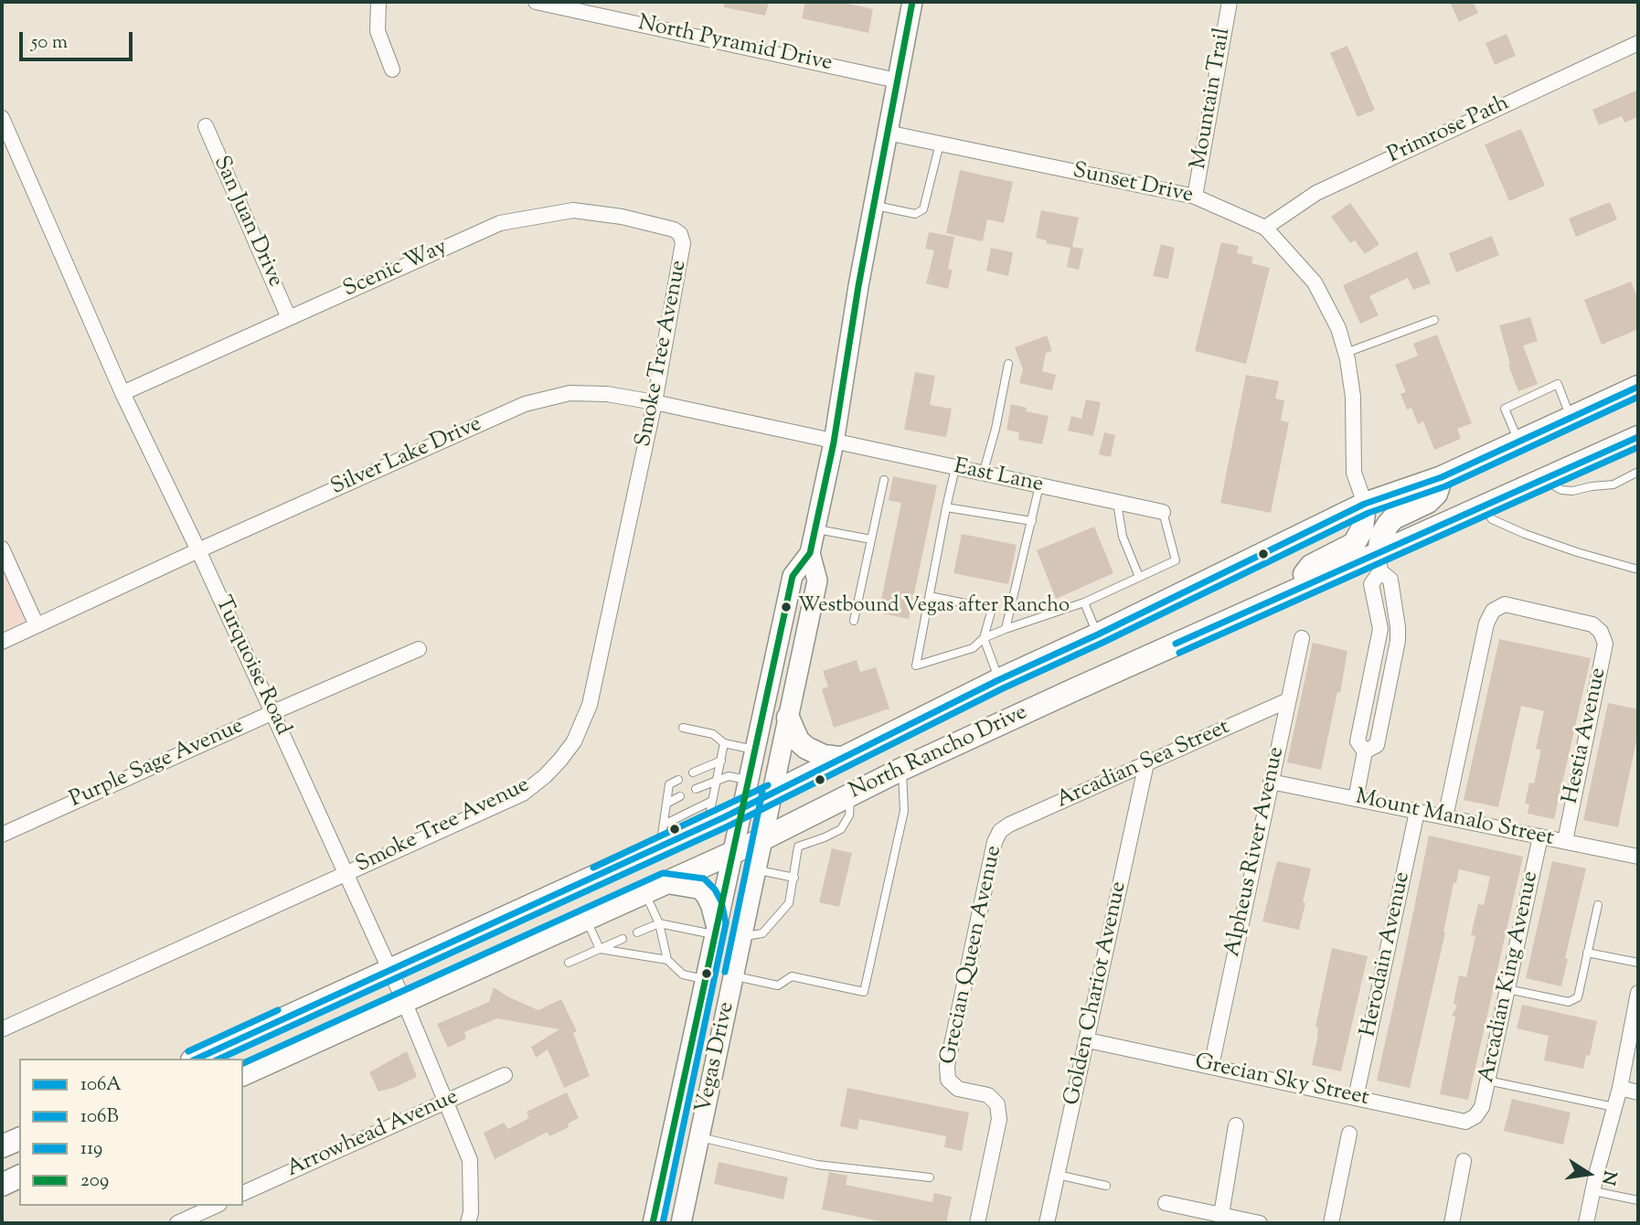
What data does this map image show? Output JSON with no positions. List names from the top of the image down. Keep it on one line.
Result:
{"streets":{"main road":["North Rancho Drive","Vegas Drive"],"street":["North Pyramid Drive","Mountain Trail","Primrose Path","Sunset Drive","San Juan Drive","Scenic Way","Smoke Tree Avenue","Silver Lake Drive","East Lane","Turquoise Road","Hestia Avenue","Purple Sage Avenue","Arcadian Sea Street","Mount Manalo Street","Alpheus River Avenue","Herodain Avenue","Grecian Queen Avenue","Arcadian King Avenue","Golden Chariot Avenue","Grecian Sky Street","Arrowhead Avenue"]},"crossings":[["North Pyramid Drive","Vegas Drive"],["Mountain Trail","Sunset Drive"],["Primrose Path","Sunset Drive"],["Sunset Drive","North Rancho Drive"],["Sunset Drive","Vegas Drive"],["San Juan Drive","Scenic Way"],["Scenic Way","Smoke Tree Avenue"],["Scenic Way","Turquoise Road"],["Smoke Tree Avenue","Silver Lake Drive"],["Smoke Tree Avenue","Turquoise Road"],["Silver Lake Drive","East Lane"],["Silver Lake Drive","Turquoise Road"],["Silver Lake Drive","Vegas Drive"],["East Lane","Vegas Drive"],["Turquoise Road","North Rancho Drive"],["Turquoise Road","Purple Sage Avenue"],["Turquoise Road","Arrowhead Avenue"],["Hestia Avenue","Mount Manalo Street"],["North Rancho Drive","Vegas Drive"],["Arcadian Sea Street","Alpheus River Avenue"],["Arcadian Sea Street","Grecian Queen Avenue"],["Arcadian Sea Street","Golden Chariot Avenue"],["Mount Manalo Street","Alpheus River Avenue"],["Mount Manalo Street","Herodain Avenue"],["Mount Manalo Street","Arcadian King Avenue"],["Alpheus River Avenue","Grecian Sky Street"],["Herodain Avenue","Grecian Sky Street"],["Arcadian King Avenue","Grecian Sky Street"],["Golden Chariot Avenue","Grecian Sky Street"]],"places":["Westbound Vegas after Rancho"],"lines":["transit line 209","transit line 106A","transit line 106B","transit line 119"],"legend":["106A","106B","119","209"],"scale_bar":"50 m","north":"right"}
